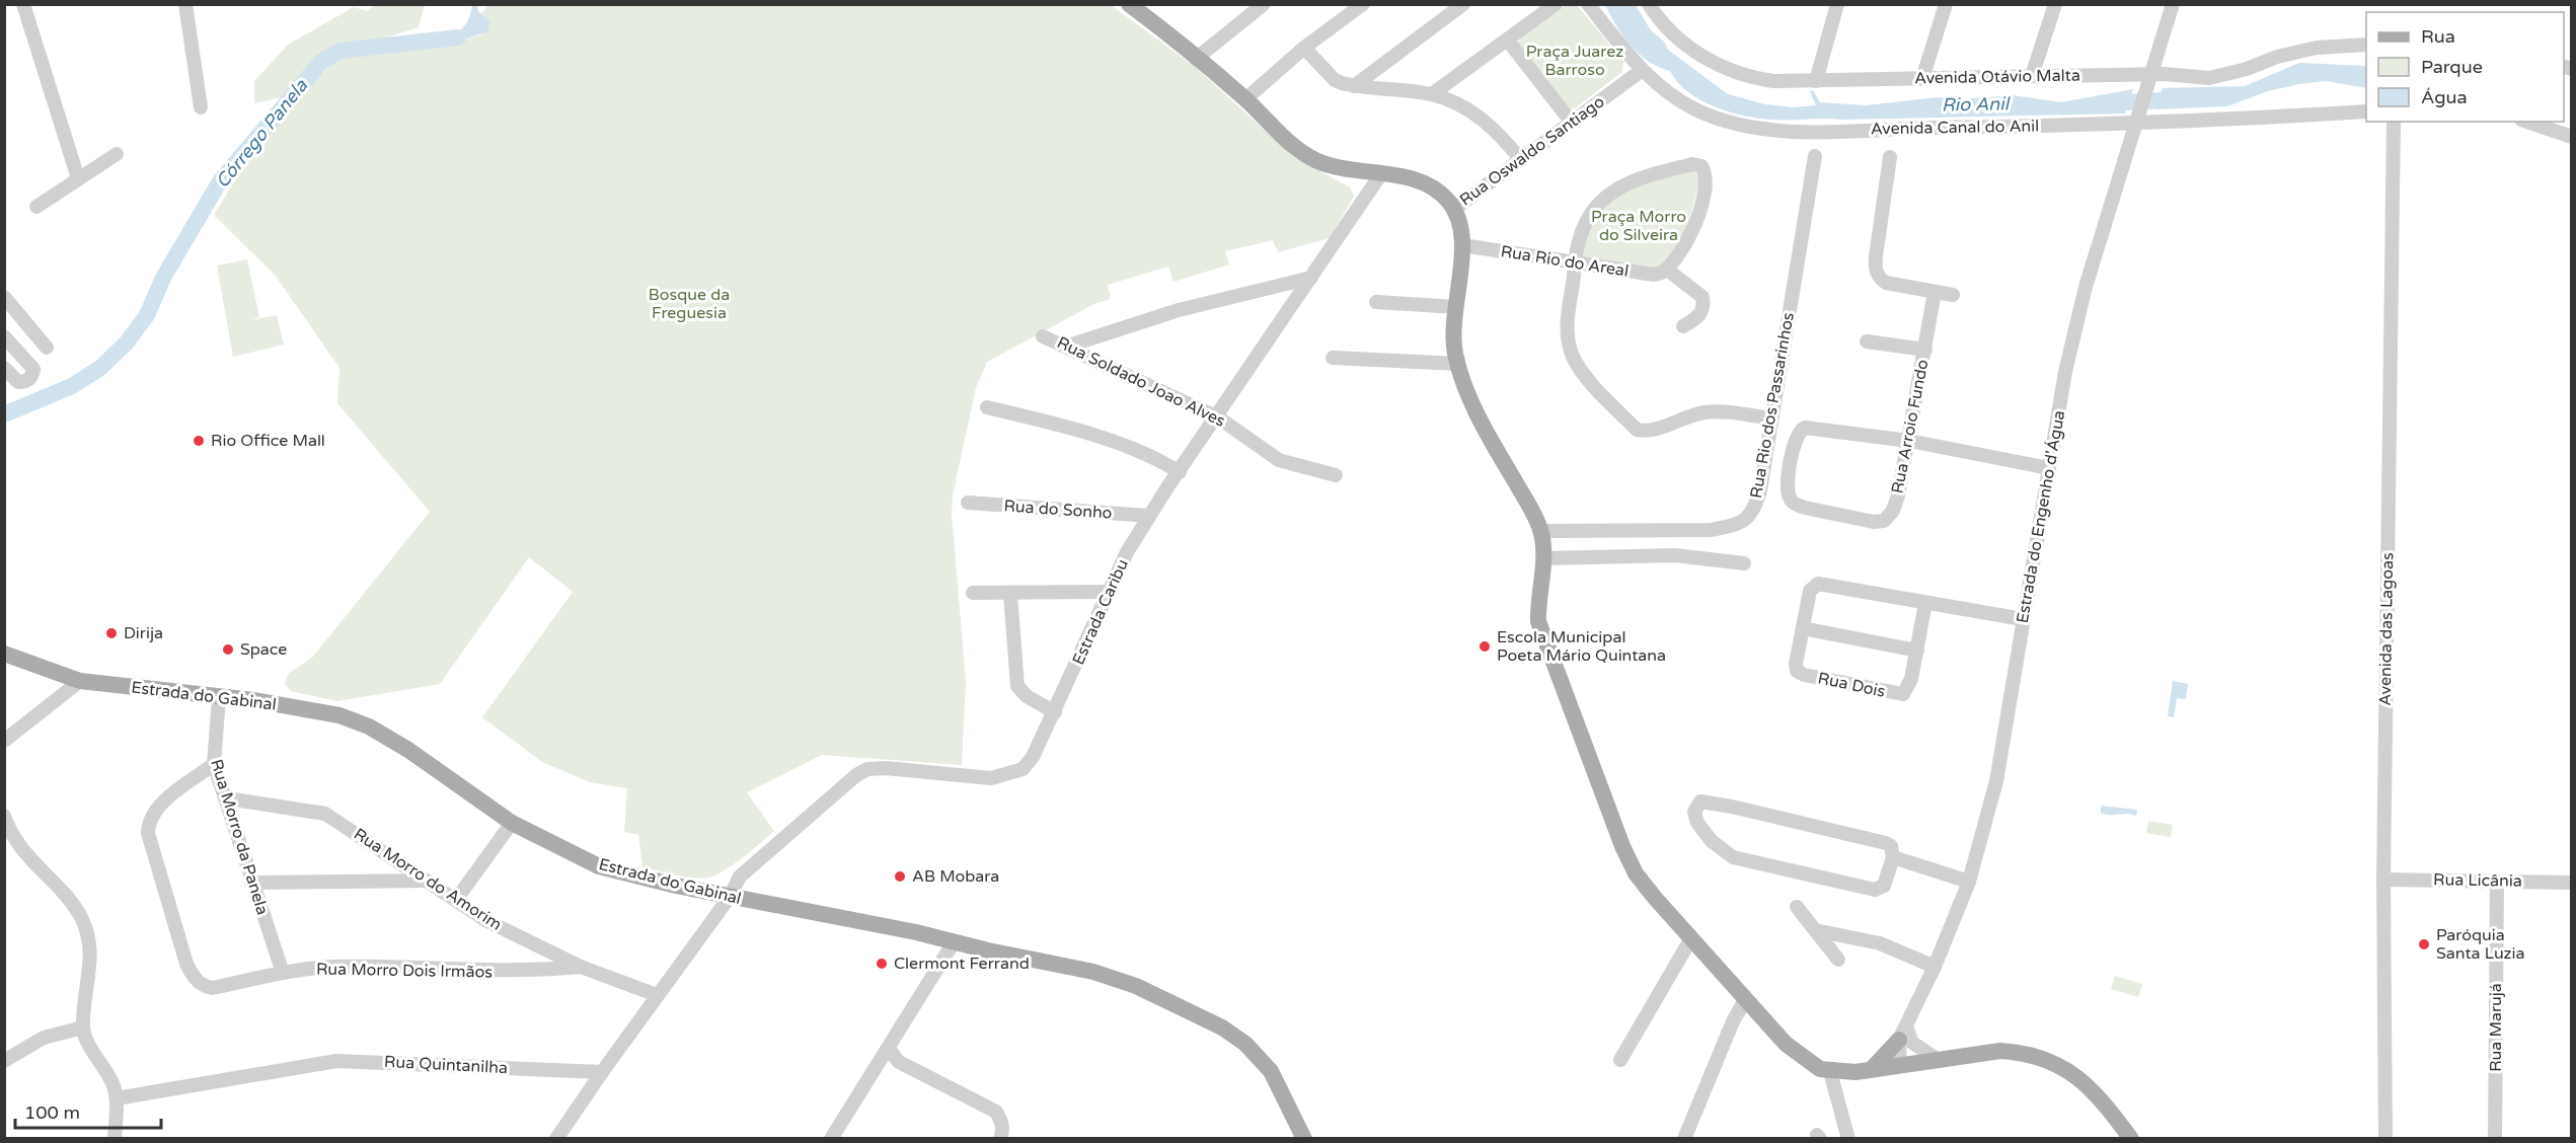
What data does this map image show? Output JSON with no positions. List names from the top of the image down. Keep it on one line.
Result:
{"streets":{"main road":["Estrada do Gabinal"],"street":["Avenida Otávio Malta","Avenida Canal do Anil","Rua Oswaldo Santiago","Rua Rio do Areal","Rua Soldado Joao Alves","Rua Rio dos Passarinhos","Rua Arroio Fundo","Rua do Sonho","Estrada do Engenho d'Água","Estrada Caribu","Avenida das Lagoas","Rua Dois","Rua Morro da Panela","Rua Morro do Amorim","Rua Licânia","Rua Morro Dois Irmãos","Rua Marujá","Rua Quintanilha"]},"crossings":[["Avenida Otávio Malta","Estrada do Engenho d'Água"],["Avenida Canal do Anil","Rua Oswaldo Santiago"],["Avenida Canal do Anil","Estrada do Engenho d'Água"],["Rua Soldado Joao Alves","Estrada Caribu"],["Rua do Sonho","Estrada Caribu"],["Estrada do Engenho d'Água","Rua Dois"],["Estrada Caribu","Estrada do Gabinal"],["Avenida das Lagoas","Rua Licânia"],["Estrada do Gabinal","Rua Morro da Panela"],["Rua Morro da Panela","Rua Morro do Amorim"],["Rua Morro da Panela","Rua Morro Dois Irmãos"],["Rua Morro do Amorim","Rua Morro Dois Irmãos"],["Rua Licânia","Rua Marujá"]],"water":["Rio Anil","Córrego Panela"],"parks":["Praça Juarez Barroso","Praça Morro do Silveira","Bosque da Freguesia"],"places":["Rio Office Mall","Dirija","Escola Municipal Poeta Mário Quintana","Space","AB Mobara","Paróquia Santa Luzia","Clermont Ferrand"],"legend":["Rua","Parque","Água"],"scale_bar":"100 m"}
